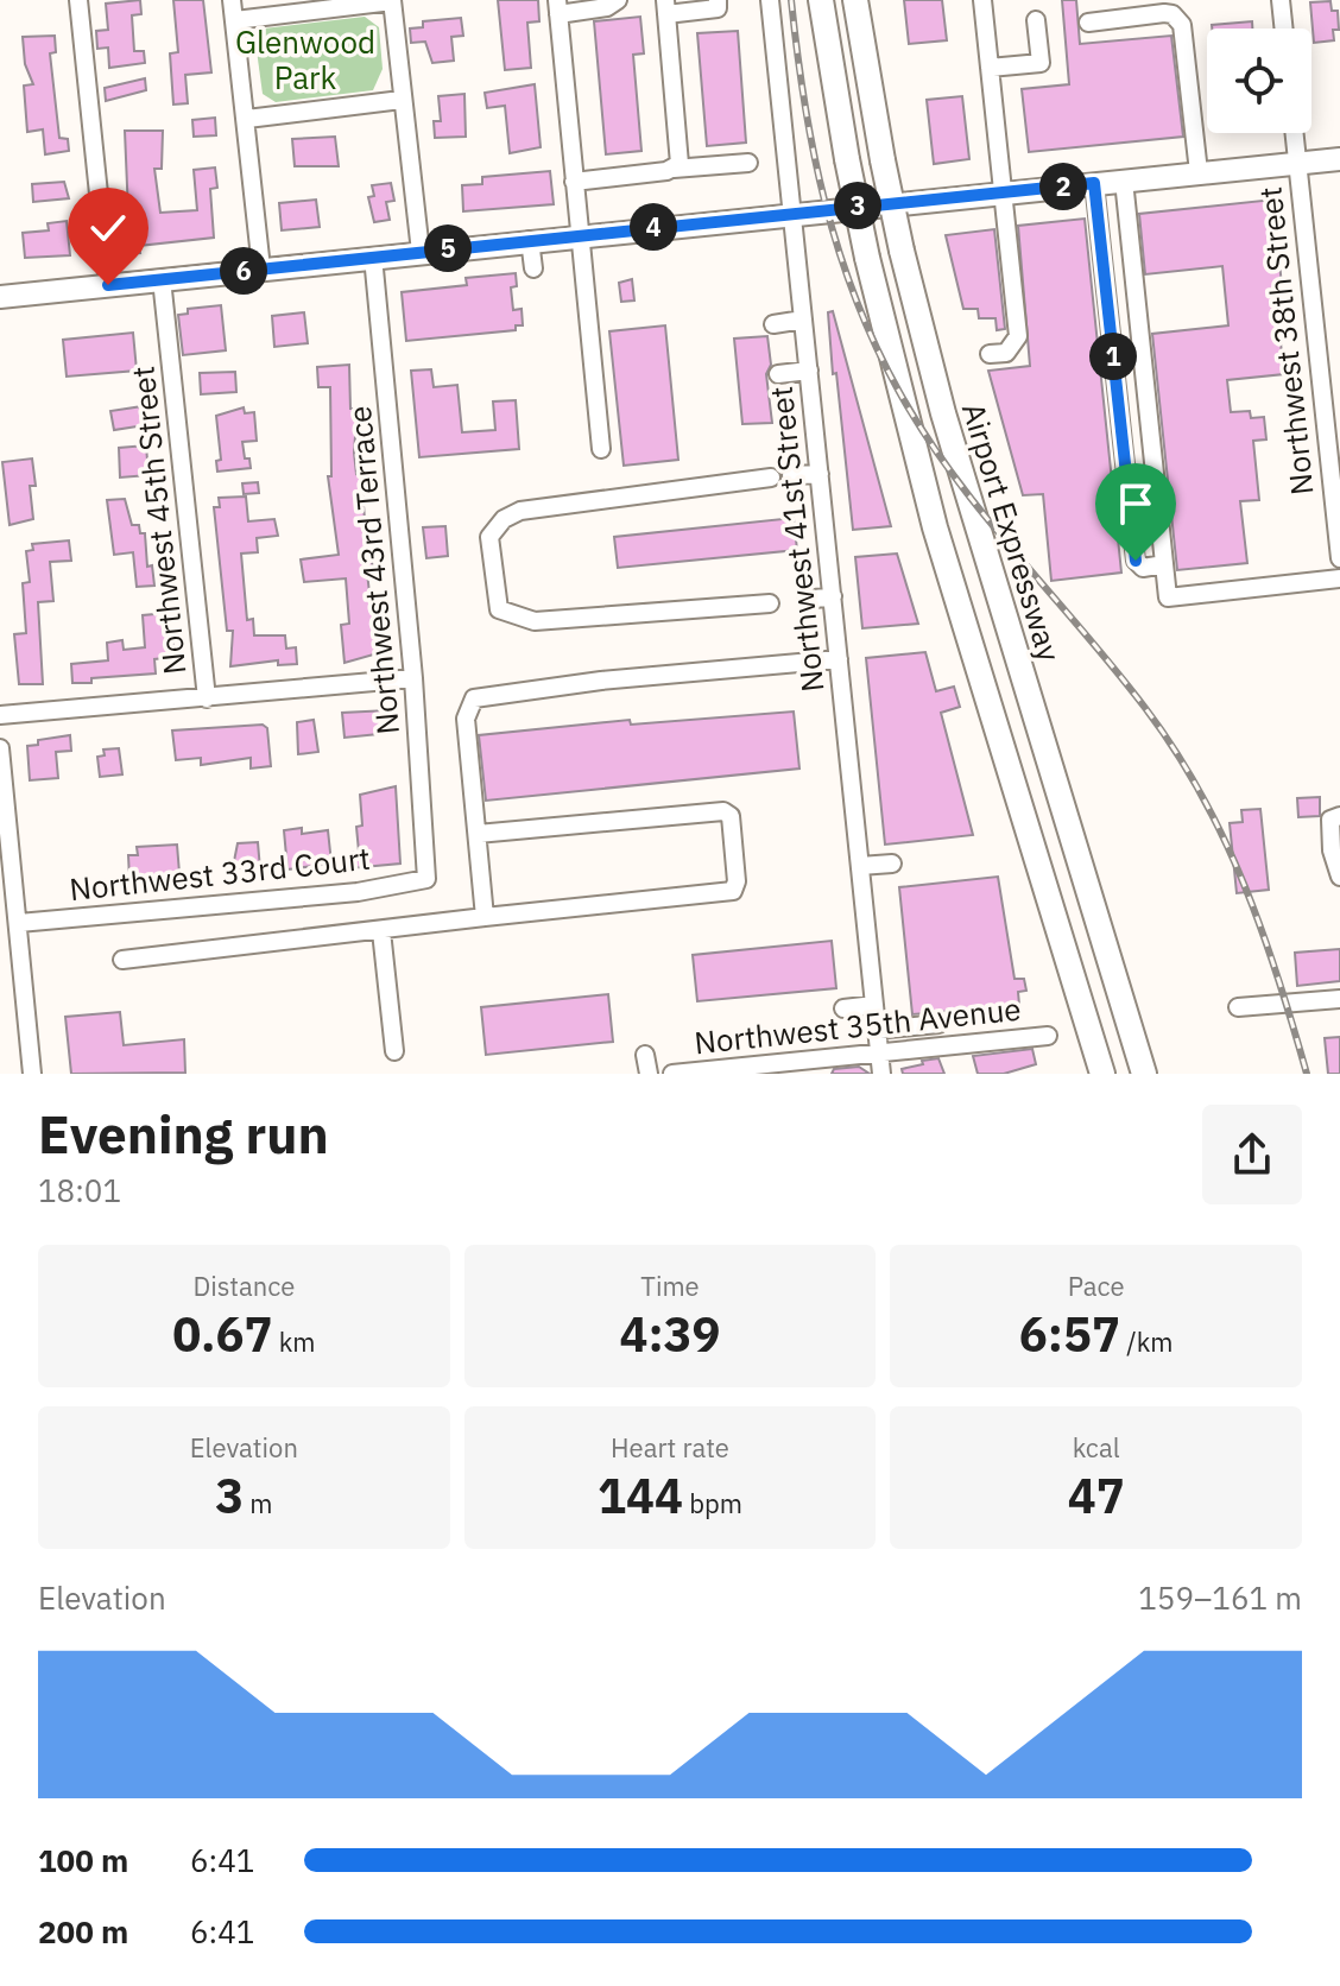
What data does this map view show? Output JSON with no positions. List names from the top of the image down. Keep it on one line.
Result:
{"streets":{"highway":["Airport Expressway"],"street":["Northwest 38th Street","Northwest 45th Street","Northwest 41st Street","Northwest 43rd Terrace","Northwest 33rd Court","Northwest 35th Avenue"]},"crossings":[["Northwest 41st Street","Northwest 35th Avenue"],["Northwest 43rd Terrace","Northwest 33rd Court"]],"parks":["Glenwood Park"],"page":{"pins":["2","3","4","5","6","1"],"heading":["Evening run","18:01"],"stats":[["Distance","0.67 km"],["Time","4:39"],["Pace","6:57 /km"],["Elevation","3 m"],["Heart rate","144 bpm"],["kcal","47"]],"chart":["Elevation","159–161 m"],"list":[{"name":"100 m","note":"6:41"},{"name":"200 m","note":"6:41"}]}}
